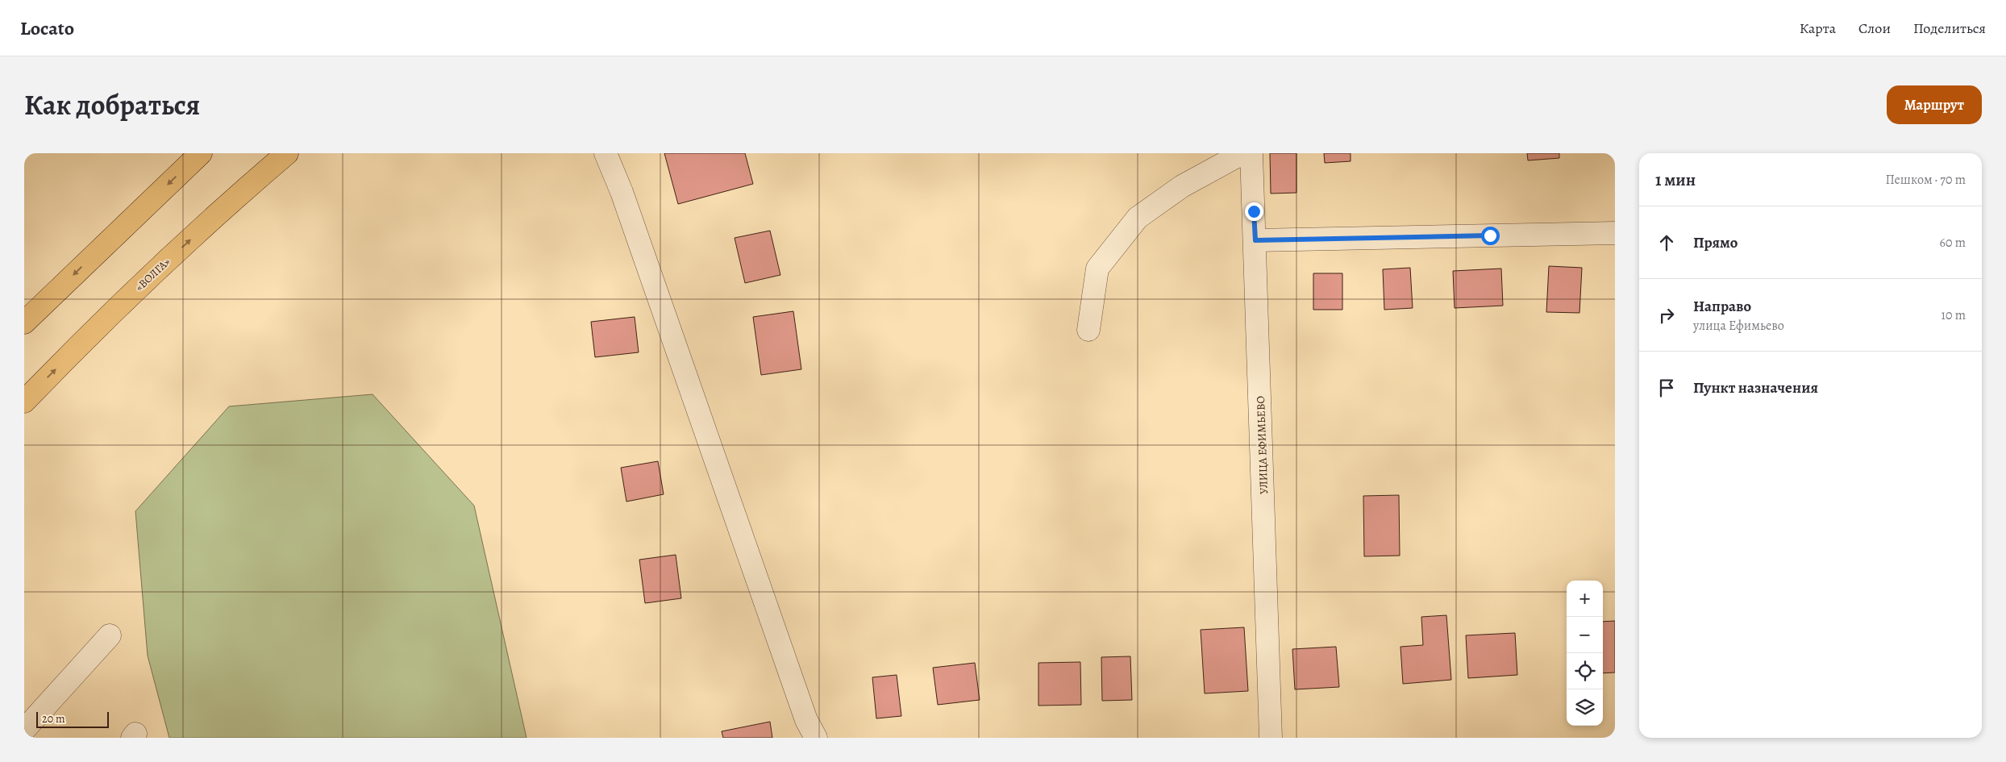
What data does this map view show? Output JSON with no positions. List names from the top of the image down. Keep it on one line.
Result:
{"streets":{"highway":["«ВОЛГА»"],"street":["УЛИЦА ЕФИМЬЕВО"]},"scale_bar":"20 m","page":{"header":"Locato","nav":["Карта","Слои","Поделиться"],"title":"Как добраться","buttons":"Маршрут","heading":["1 мин","Пешком · 70 m"],"list":[["Прямо","60 m"],["Направо","улица Ефимьево","10 m"],"Пункт назначения"],"map_buttons":["+","−"],"scale":"20 m"}}
